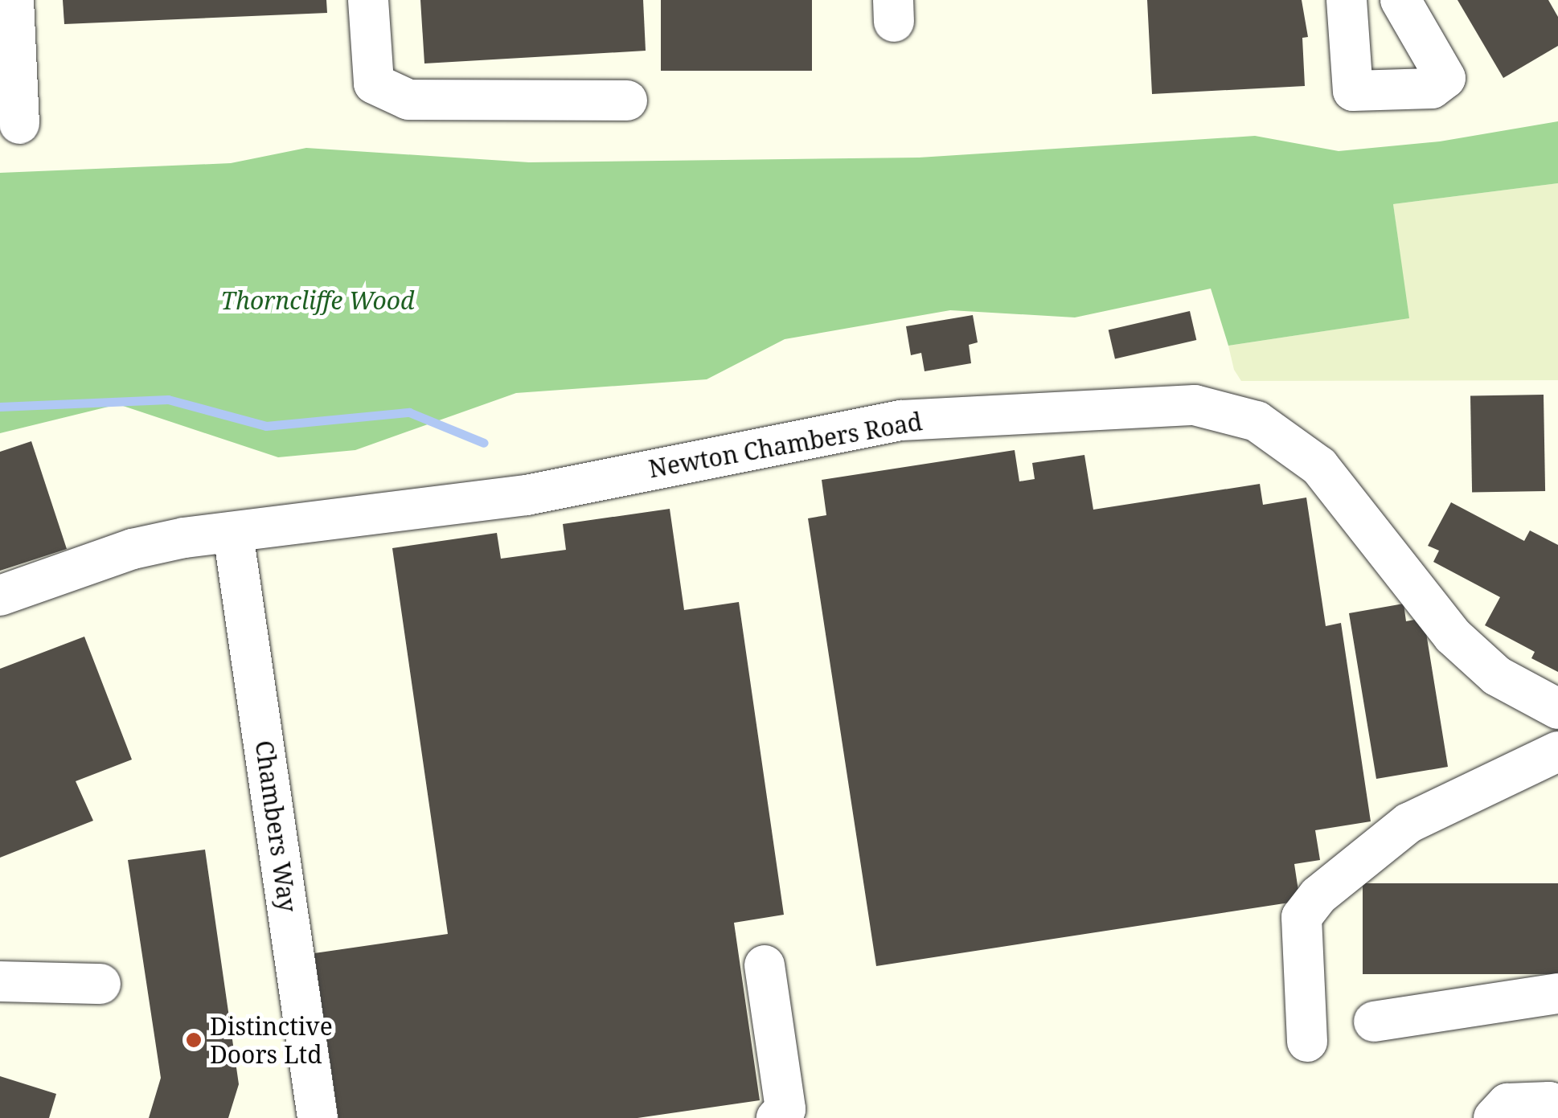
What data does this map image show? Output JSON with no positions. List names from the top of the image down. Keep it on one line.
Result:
{"streets":{"street":["Newton Chambers Road","Chambers Way"]},"crossings":[["Newton Chambers Road","Chambers Way"]],"parks":["Thorncliffe Wood"],"places":["Distinctive Doors Ltd"]}
